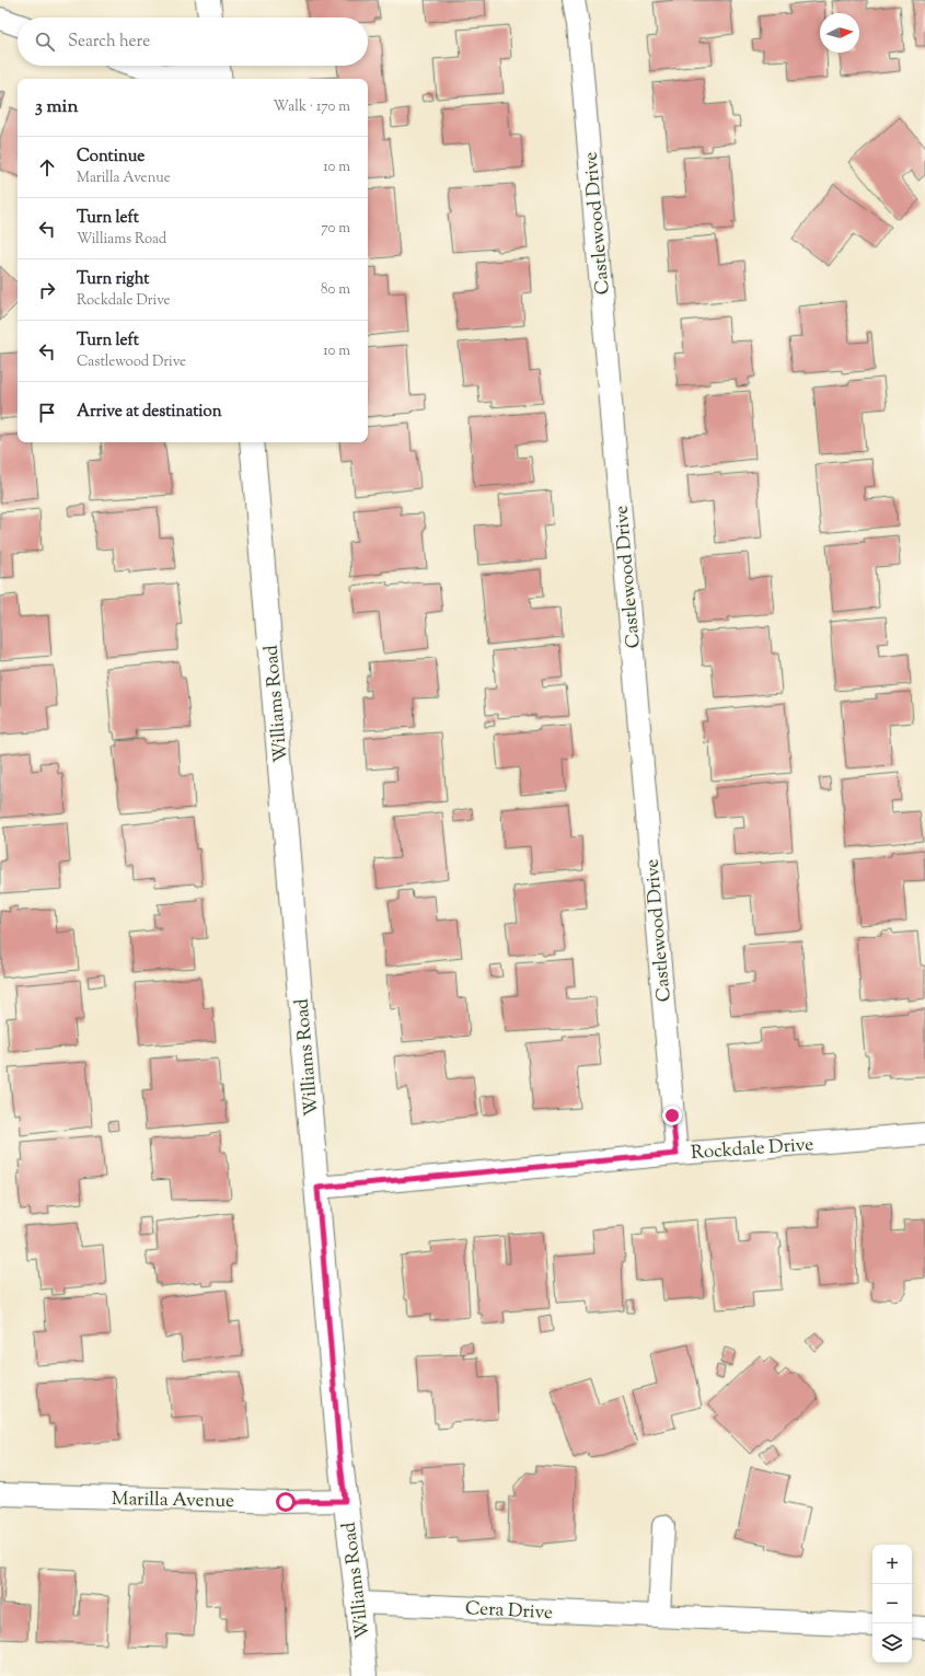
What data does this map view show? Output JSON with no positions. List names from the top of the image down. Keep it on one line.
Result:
{"streets":{"street":["Castlewood Drive","Williams Road","Rockdale Drive","Marilla Avenue","Cera Drive"]},"crossings":[["Castlewood Drive","Rockdale Drive"],["Williams Road","Rockdale Drive"],["Williams Road","Marilla Avenue"],["Williams Road","Cera Drive"]],"north":"right","page":{"search":"Search here","heading":["3 min","Walk · 170 m"],"list":[["Continue","Marilla Avenue","10 m"],["Turn left","Williams Road","70 m"],["Turn right","Rockdale Drive","80 m"],["Turn left","Castlewood Drive","10 m"],"Arrive at destination"],"map_buttons":["+","−"]}}
